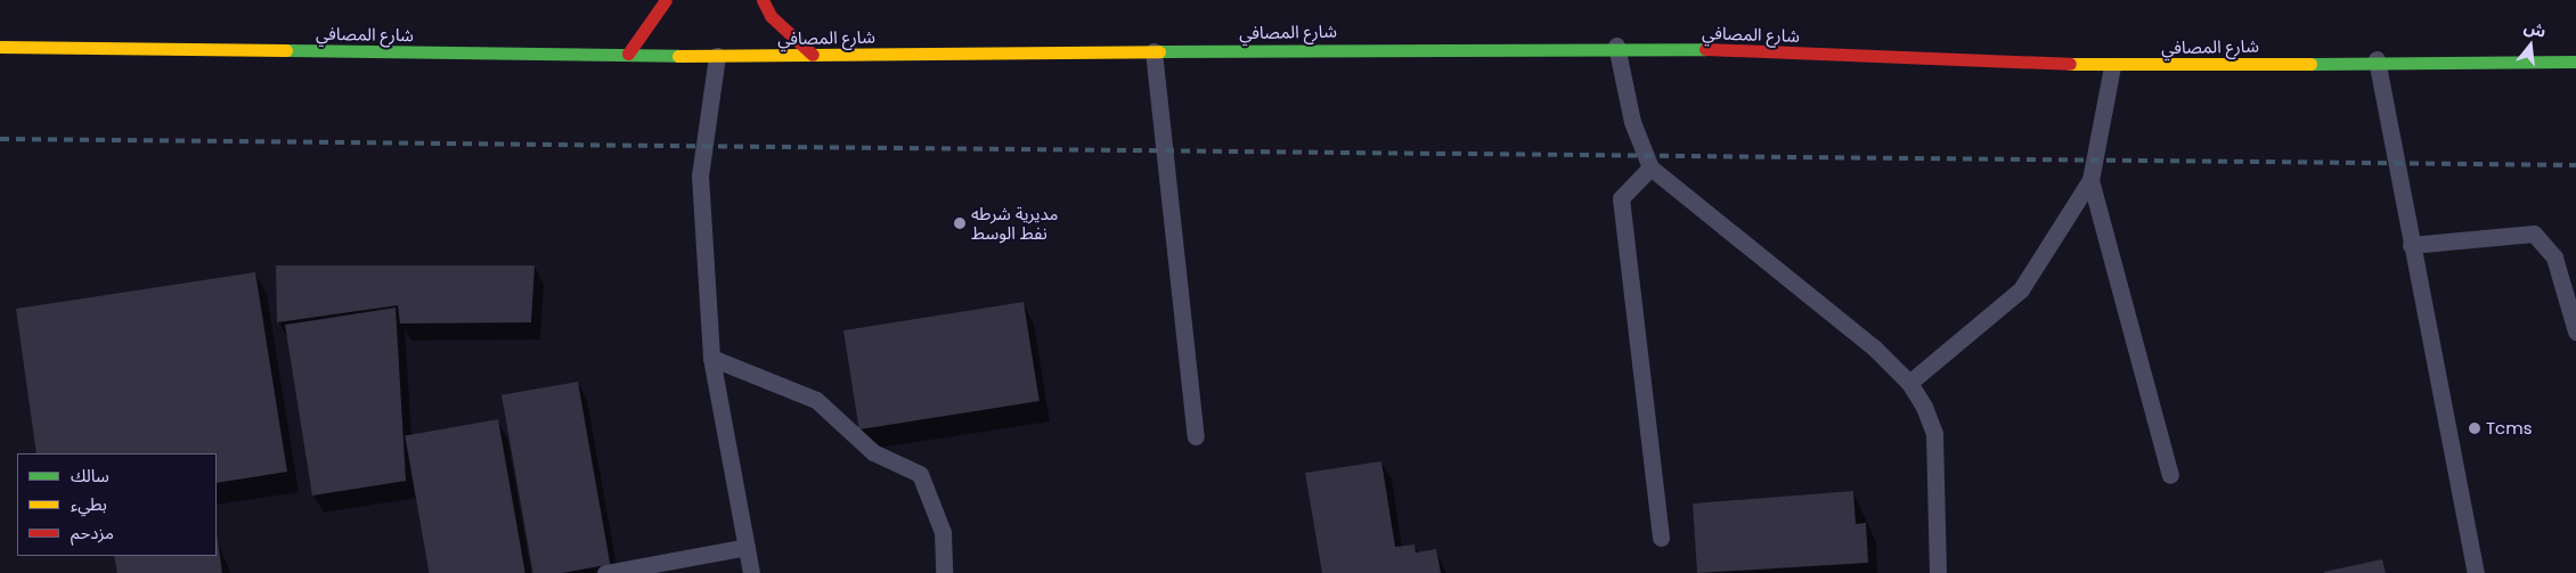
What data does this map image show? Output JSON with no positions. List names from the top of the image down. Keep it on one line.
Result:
{"streets":{"main road":["شارع المصافي"]},"places":["مديرية شرطه نفط الوسط","Tcms"],"legend":["سالك","بطيء","مزدحم"],"north":"top"}
